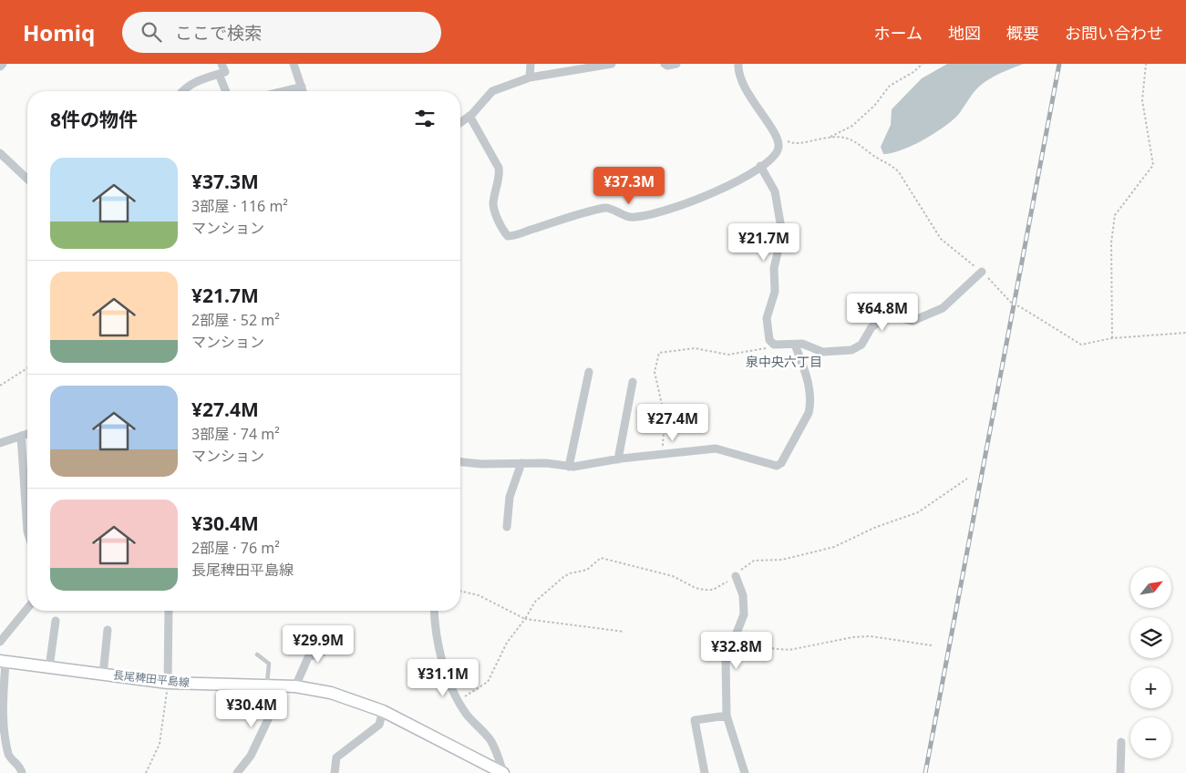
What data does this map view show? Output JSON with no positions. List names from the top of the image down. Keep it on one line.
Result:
{"streets":{"main road":["長尾稗田平島線"]},"districts":["泉中央六丁目"],"north":"top right","page":{"header":"Homiq","search":"ここで検索","nav":["ホーム","地図","概要","お問い合わせ"],"heading":"8件の物件","list":[{"name":"¥37.3M","note":"3部屋 · 116 m² · マンション"},{"name":"¥21.7M","note":"2部屋 · 52 m² · マンション"},{"name":"¥27.4M","note":"3部屋 · 74 m² · マンション"},{"name":"¥30.4M","note":"2部屋 · 76 m² · 長尾稗田平島線"}],"price":["¥37.3M","¥21.7M","¥64.8M","¥27.4M","¥29.9M","¥32.8M","¥31.1M","¥30.4M"],"map_buttons":["+","−"]}}
